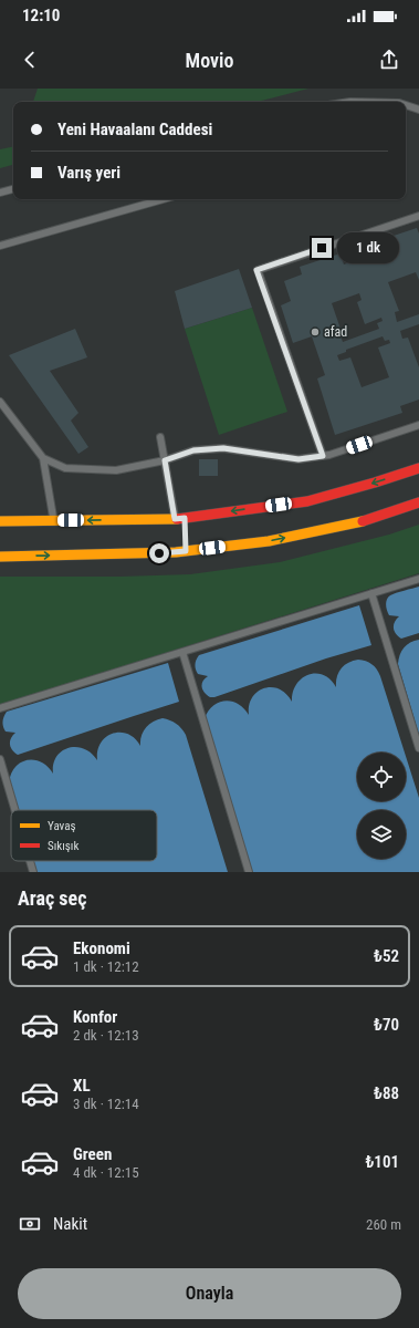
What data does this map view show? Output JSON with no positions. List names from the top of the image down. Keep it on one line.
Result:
{"places":["afad"],"legend":["Yavaş","Sıkışık"],"page":{"status":"12:10","header":"Movio","banner":["Yeni Havaalanı Caddesi","Varış yeri"],"bubble":"1 dk","heading":"Araç seç","list":[{"name":"Ekonomi","note":"1 dk · 12:12","value":"₺52"},{"name":"Konfor","note":"2 dk · 12:13","value":"₺70"},{"name":"XL","note":"3 dk · 12:14","value":"₺88"},{"name":"Green","note":"4 dk · 12:15","value":"₺101"}],"pay":["Nakit","260 m"],"buttons":"Onayla"}}
